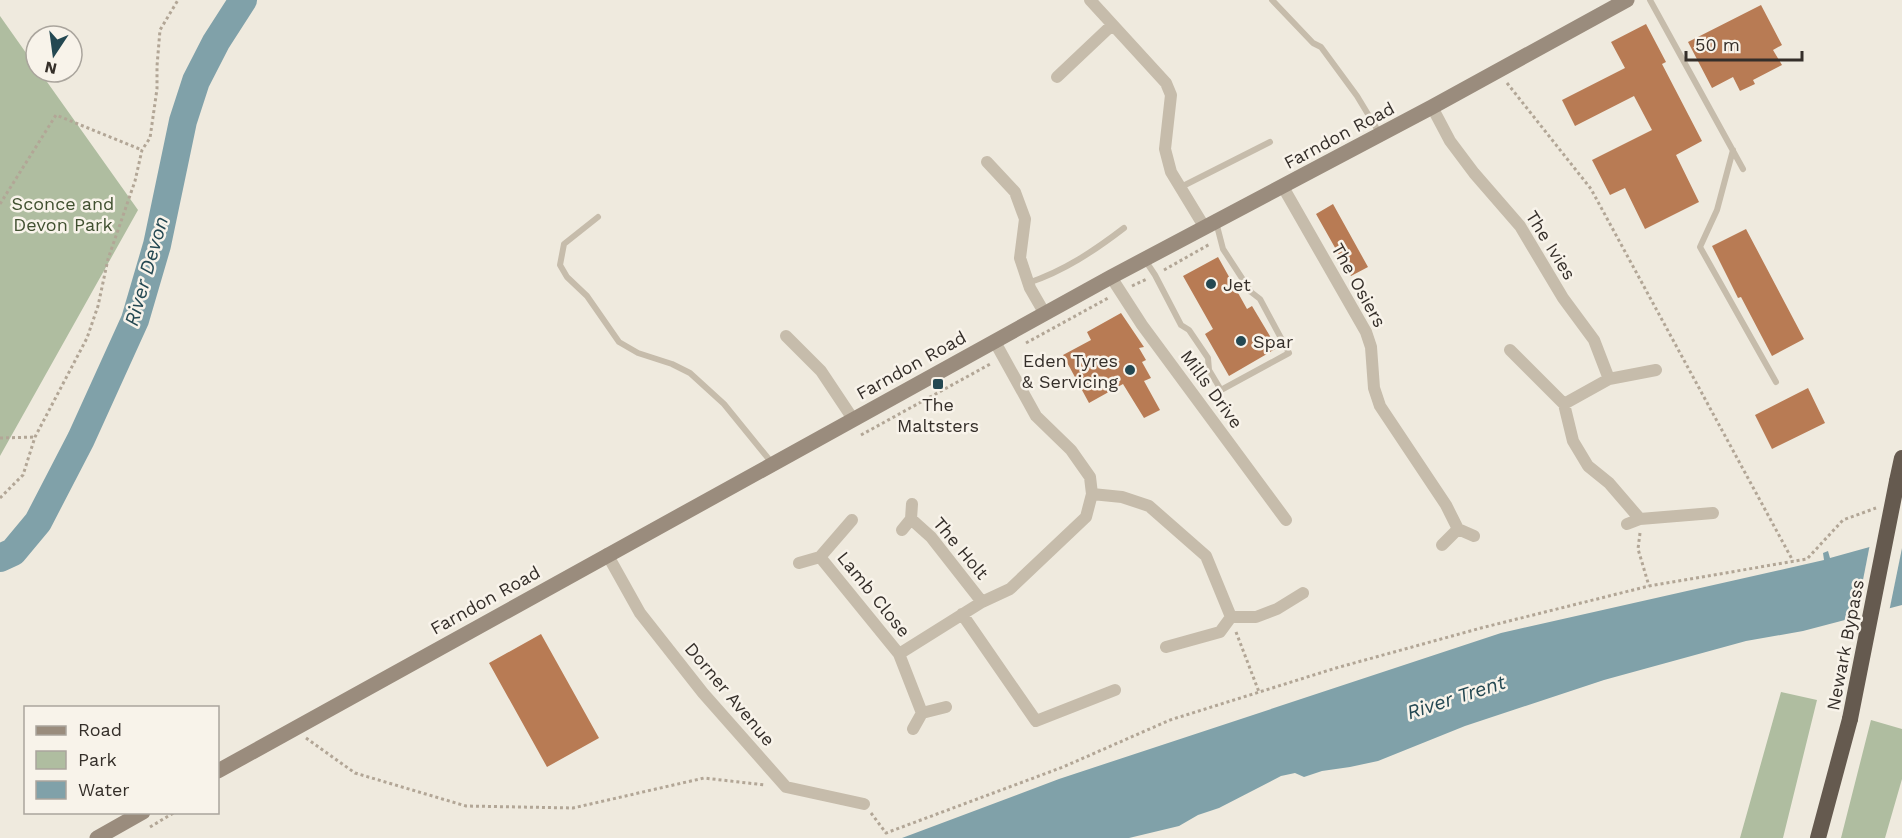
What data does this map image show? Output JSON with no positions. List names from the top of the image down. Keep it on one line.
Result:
{"streets":{"highway":["Newark Bypass"],"main road":["Farndon Road"],"street":["The Ivies","The Osiers","Mills Drive","The Holt","Lamb Close","Dorner Avenue"]},"crossings":[["Farndon Road","The Ivies"],["Farndon Road","The Osiers"],["Farndon Road","Mills Drive"],["Farndon Road","Dorner Avenue"]],"water":["River Devon","River Trent"],"parks":["Sconce and Devon Park"],"places":{"other":["Jet","Spar","Eden Tyres & Servicing"],"transit":["The Maltsters"]},"legend":["Road","Park","Water"],"scale_bar":"50 m","north":"bottom"}
